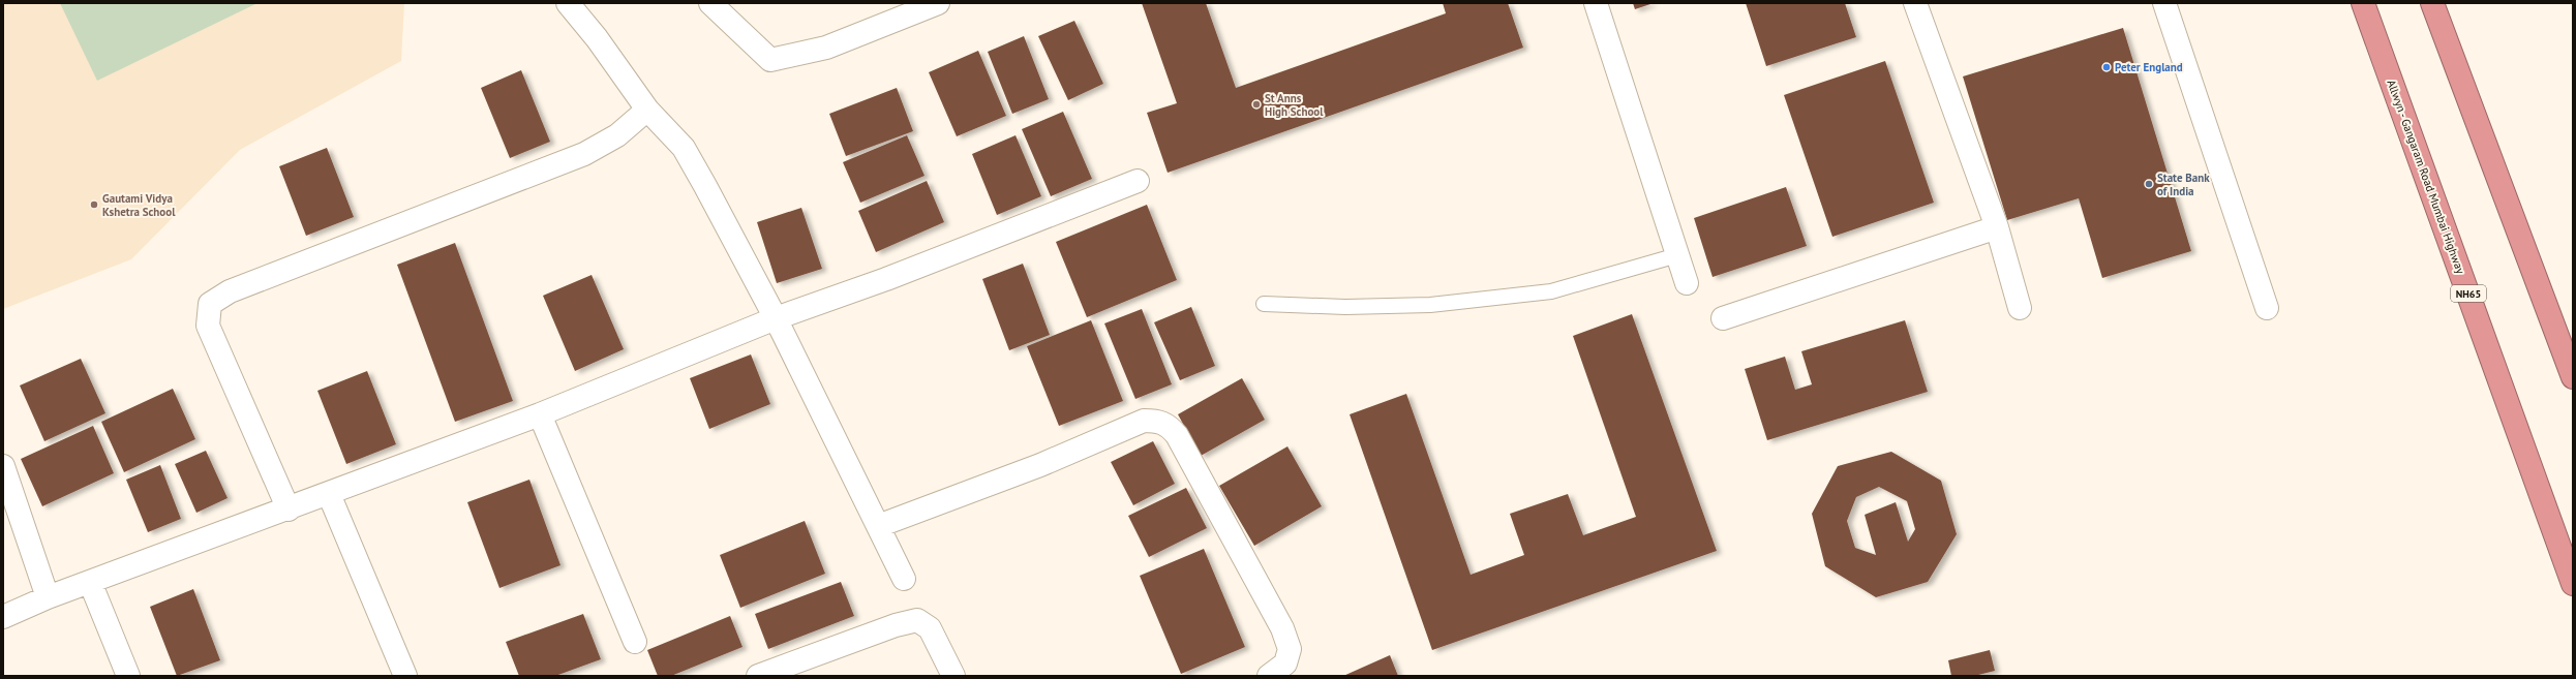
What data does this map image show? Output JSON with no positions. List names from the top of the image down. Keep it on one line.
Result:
{"streets":{"highway":["Allwyn - Gangaram Road Mumbai Highway","NH65"]},"places":["Peter England","St Anns High School","State Bank of India","Gautami Vidya Kshetra School"]}
